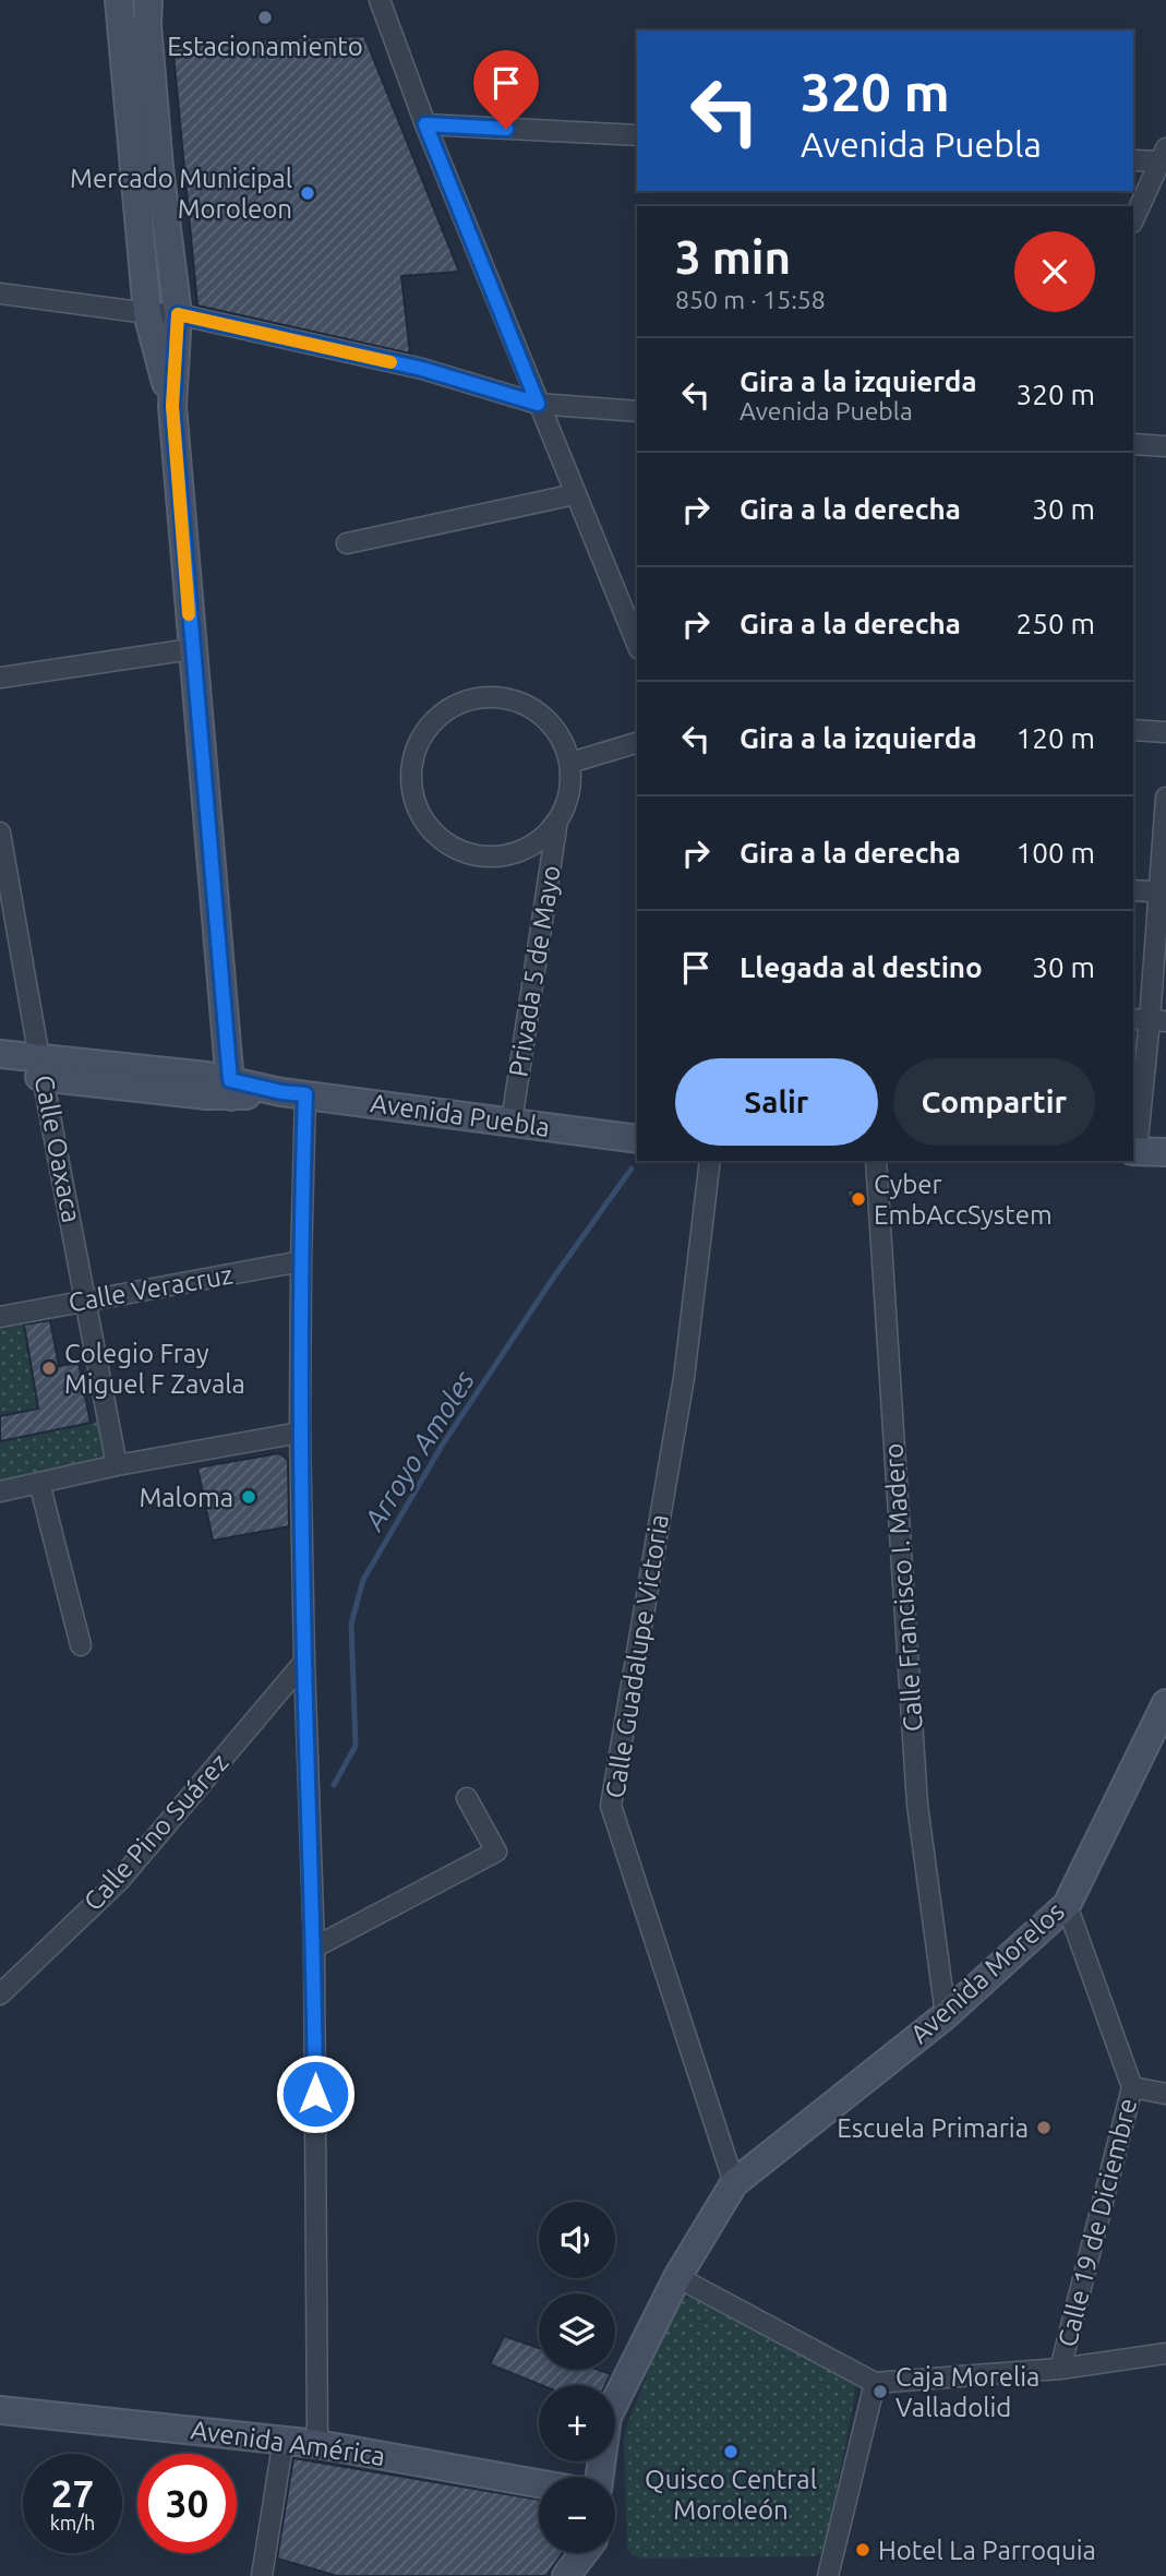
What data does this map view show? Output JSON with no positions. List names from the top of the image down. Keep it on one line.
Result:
{"streets":{"street":["Privada 5 de Mayo","Avenida Puebla","Calle Oaxaca","Calle Veracruz","Calle Francisco I. Madero","Calle Guadalupe Victoria","Calle Pino Suárez","Avenida Morelos","Calle 19 de Diciembre","Avenida América"]},"crossings":[["Privada 5 de Mayo","Avenida Puebla"],["Avenida Puebla","Calle Oaxaca"],["Calle Oaxaca","Calle Veracruz"],["Calle Francisco I. Madero","Avenida Morelos"],["Calle Guadalupe Victoria","Avenida Morelos"],["Avenida Morelos","Calle 19 de Diciembre"]],"water":["Arroyo Amoles"],"places":["Estacionamiento","Mercado Municipal Moroleon","Cyber EmbAccSystem","Colegio Fray Miguel F Zavala","Maloma","Escuela Primaria","Caja Morelia Valladolid","Quisco Central Moroleón","Hotel La Parroquia"],"page":{"turn":["320 m","Avenida Puebla"],"heading":["3 min","850 m · 15:58"],"list":[{"name":"Gira a la izquierda","note":"Avenida Puebla","value":"320 m"},{"name":"Gira a la derecha","value":"30 m"},{"name":"Gira a la derecha","value":"250 m"},{"name":"Gira a la izquierda","value":"120 m"},{"name":"Gira a la derecha","value":"100 m"},{"name":"Llegada al destino","value":"30 m"}],"buttons":["Salir","Compartir"],"map_buttons":["+","−"],"speed":"27 km/h","limit":"30"}}
